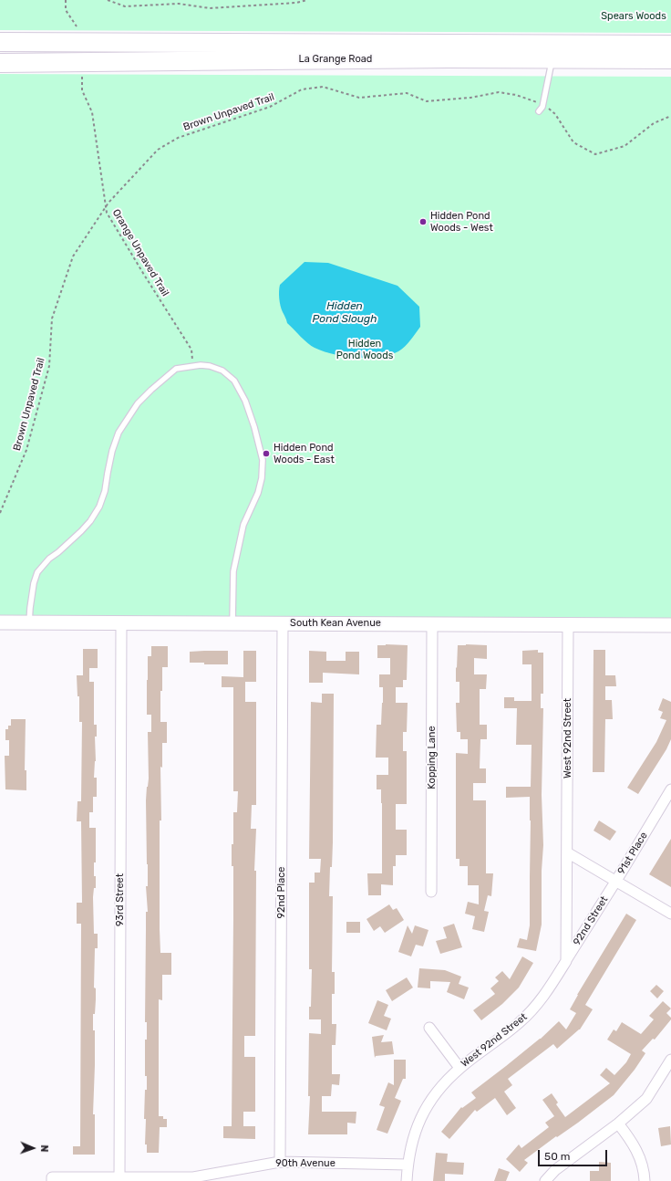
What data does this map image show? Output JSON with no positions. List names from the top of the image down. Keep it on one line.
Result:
{"streets":{"highway":["La Grange Road"],"street":["South Kean Avenue","West 92nd Street","Kopping Lane","91st Place","92nd Place","93rd Street","92nd Street","90th Avenue"],"path":["Brown Unpaved Trail","Orange Unpaved Trail"]},"crossings":[["Brown Unpaved Trail","Orange Unpaved Trail"],["South Kean Avenue","West 92nd Street"],["South Kean Avenue","Kopping Lane"],["South Kean Avenue","92nd Place"],["South Kean Avenue","93rd Street"],["West 92nd Street","92nd Street"],["West 92nd Street","90th Avenue"],["91st Place","92nd Street"],["92nd Place","90th Avenue"],["93rd Street","90th Avenue"]],"water":["Hidden Pond Slough"],"parks":["Spears Woods","Hidden Pond Woods"],"places":["Hidden Pond Woods - West","Hidden Pond Woods - East"],"scale_bar":"50 m","north":"right"}
